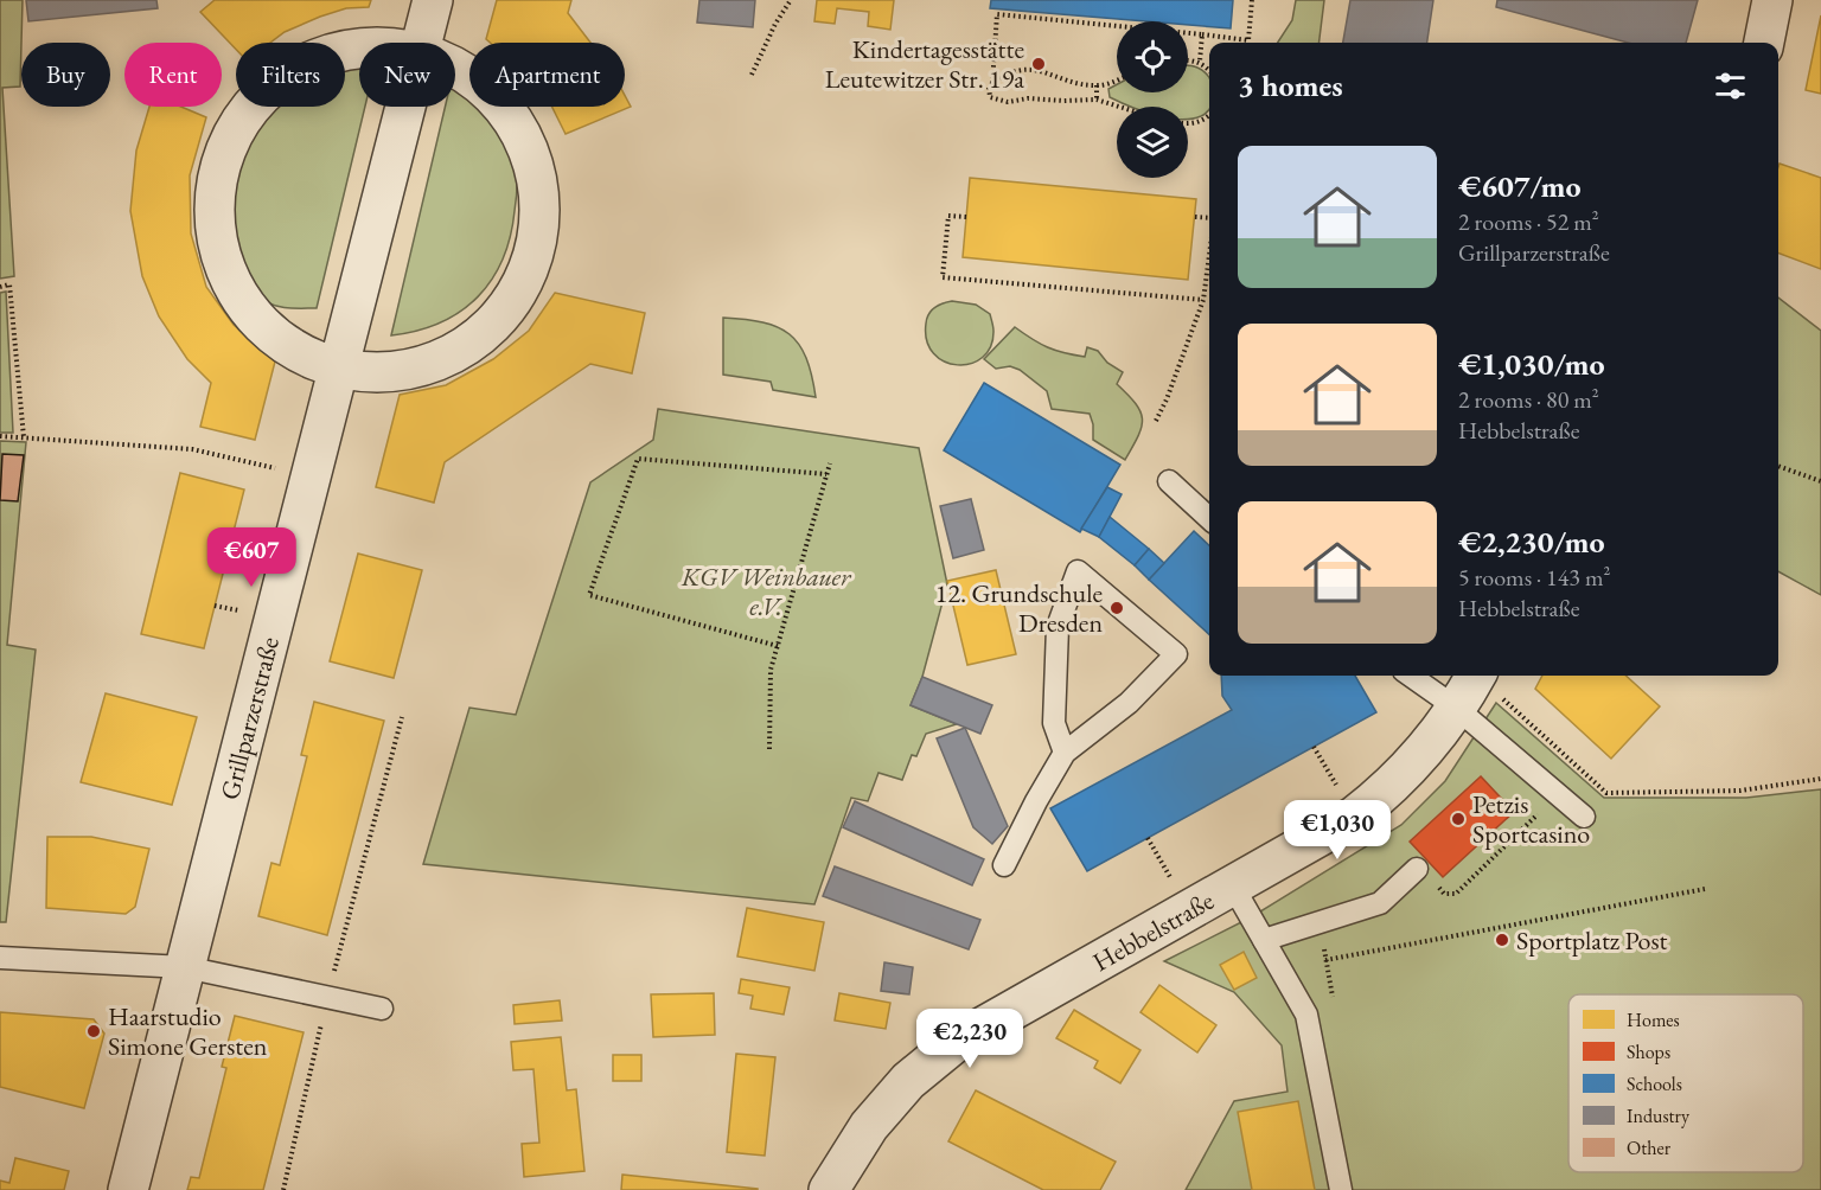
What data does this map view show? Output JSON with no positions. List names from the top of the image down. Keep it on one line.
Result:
{"streets":{"street":["Grillparzerstraße","Hebbelstraße"]},"parks":["KGV Weinbauer e.V."],"places":["Kindertagesstätte Leutewitzer Str. 19a","12. Grundschule Dresden","Petzis Sportcasino","Sportplatz Post","Haarstudio Simone Gersten"],"legend":["Homes","Shops","Schools","Industry","Other"],"page":{"chip":["Buy","Rent","Filters","New","Apartment"],"heading":"3 homes","list":[{"name":"€607/mo","note":"2 rooms · 52 m² · Grillparzerstraße"},{"name":"€1,030/mo","note":"2 rooms · 80 m² · Hebbelstraße"},{"name":"€2,230/mo","note":"5 rooms · 143 m² · Hebbelstraße"}],"price":["€607","€1,030","€2,230"]}}
